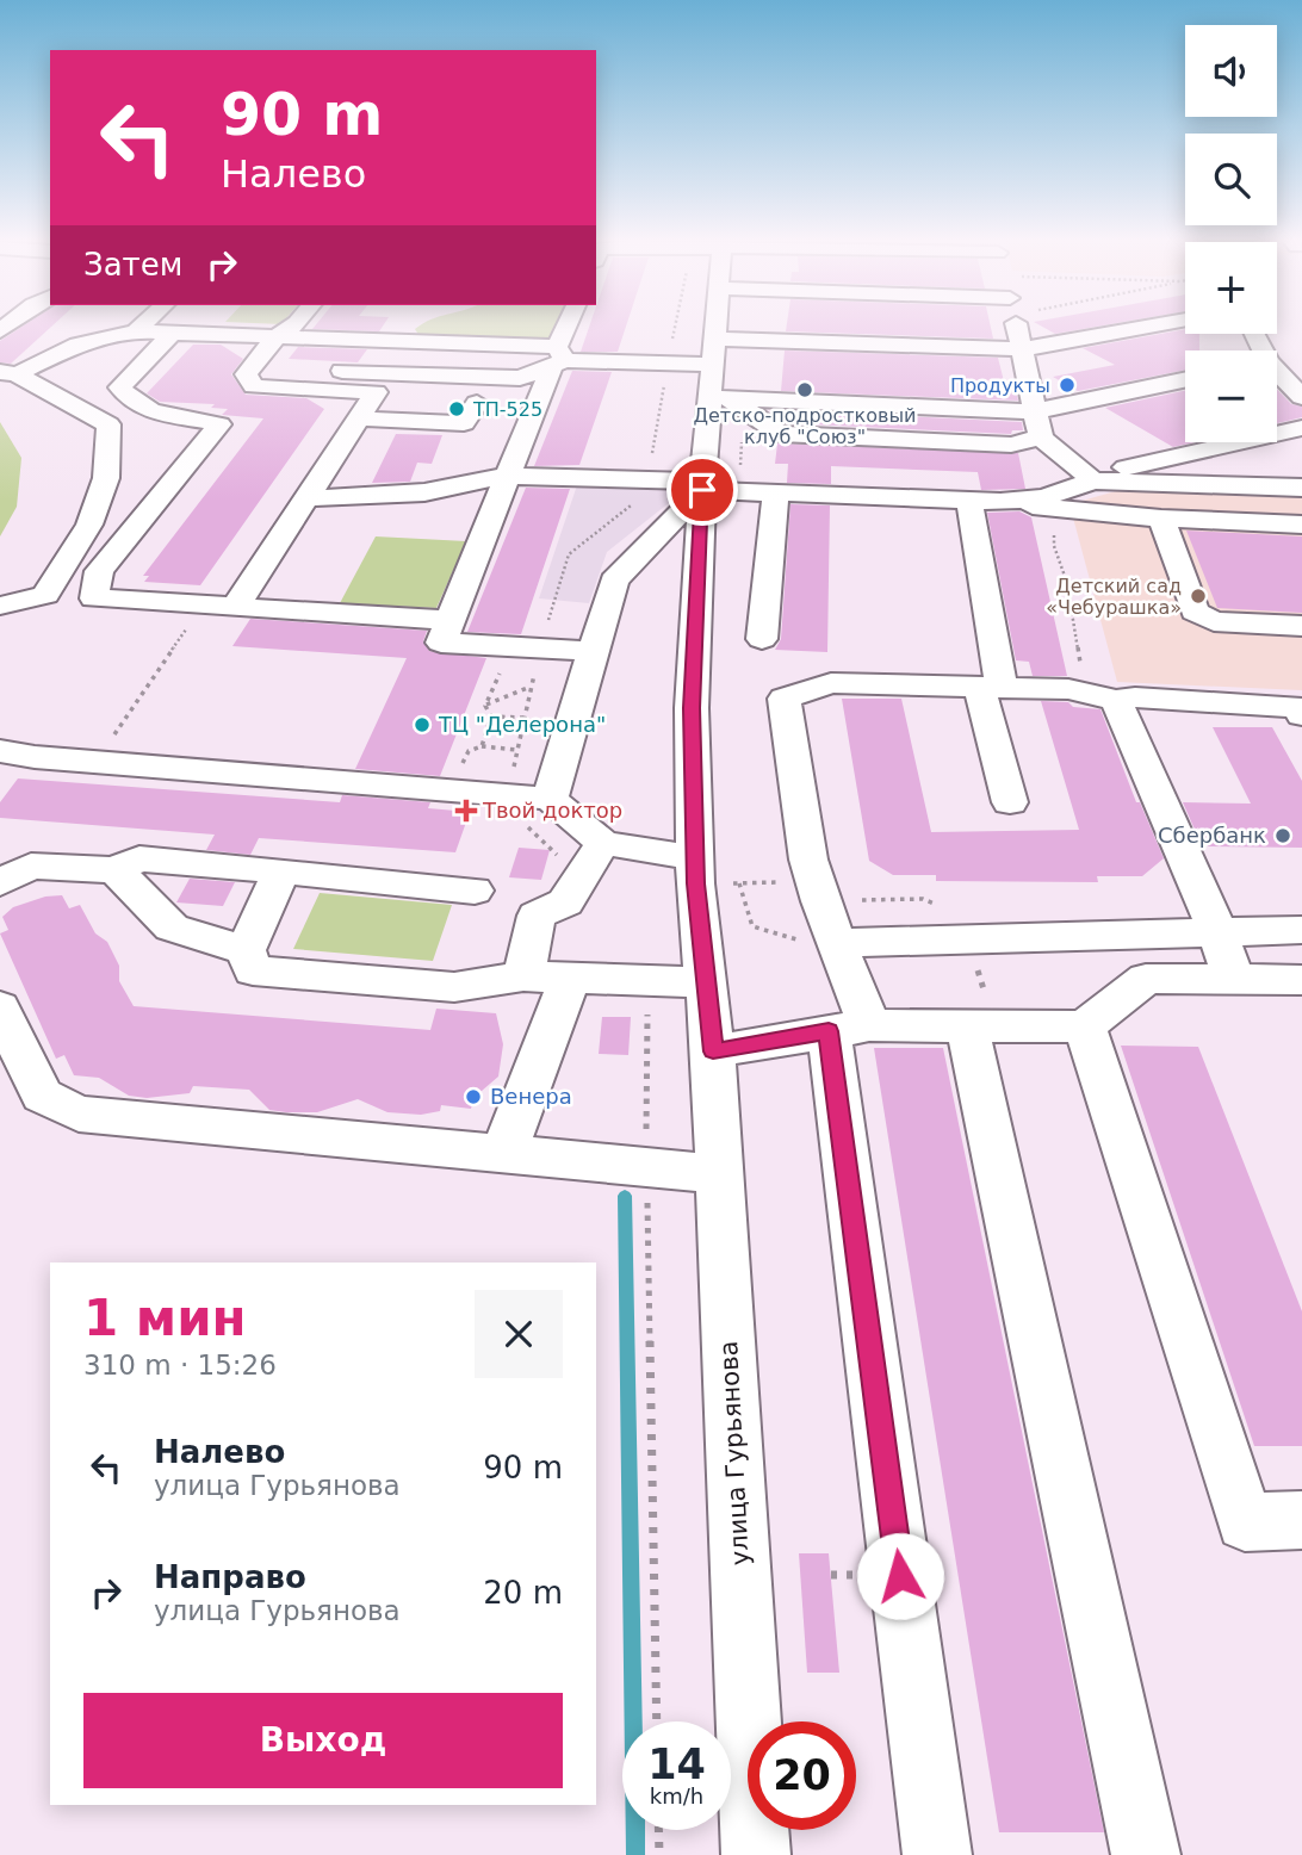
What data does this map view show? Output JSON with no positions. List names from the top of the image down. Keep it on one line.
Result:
{"streets":{"street":["улица Гурьянова"]},"places":{"other":["Продукты","Детско-подростковый клуб \"Союз\"","ТП-525","Детский сад «Чебурашка»","ТЦ \"Делерона\"","Сбербанк","Венера"],"health":["Твой доктор"]},"page":{"map_buttons":["+","−"],"turn":["90 m","Налево"],"then":"Затем","heading":["1 мин","310 m · 15:26"],"list":[{"name":"Налево","note":"улица Гурьянова","value":"90 m"},{"name":"Направо","note":"улица Гурьянова","value":"20 m"}],"buttons":"Выход","speed":"14 km/h","limit":"20"}}
